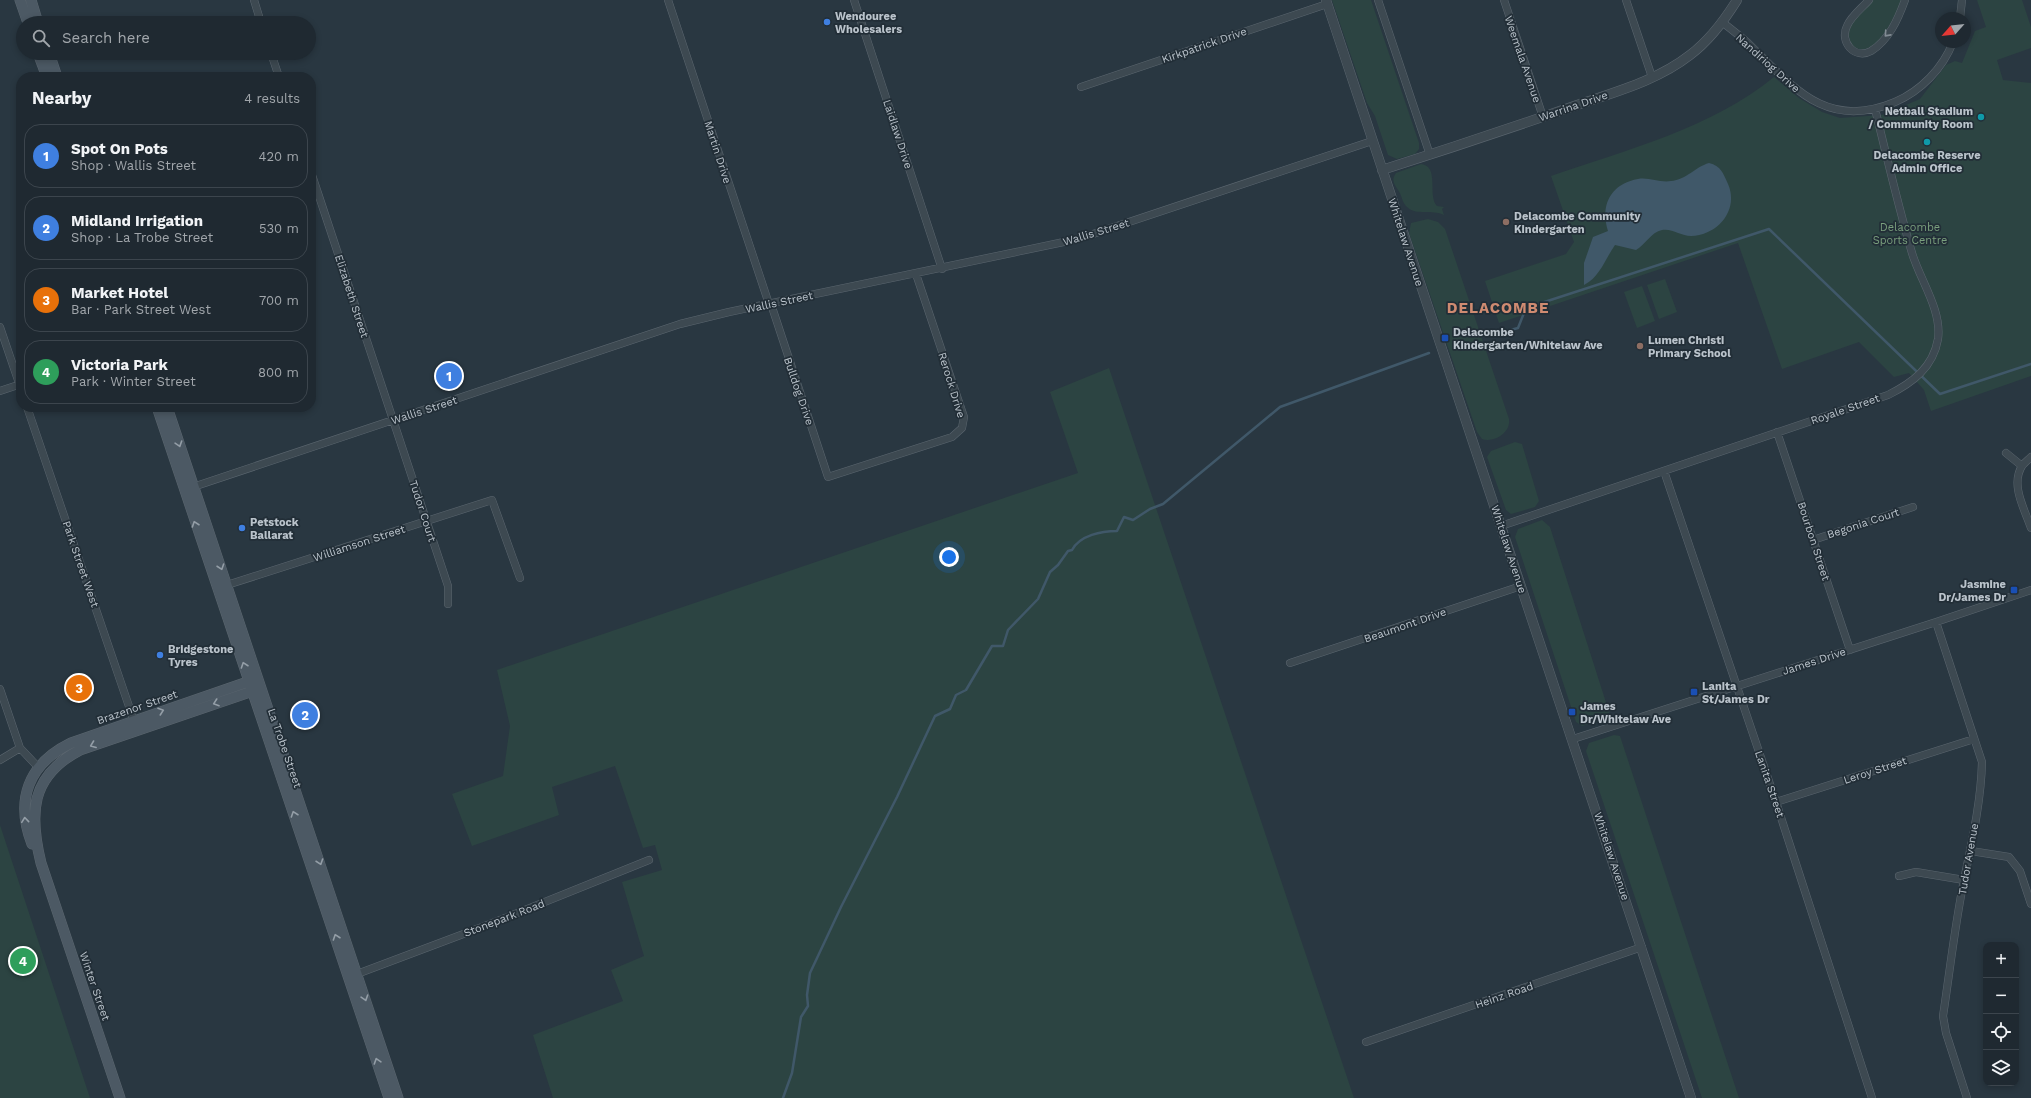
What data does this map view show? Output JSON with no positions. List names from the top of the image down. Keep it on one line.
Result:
{"streets":{"main road":["Brazenor Street","La Trobe Street","Winter Street"],"street":["Kirkpatrick Drive","Weemala Avenue","Nandiriog Drive","Warrina Drive","Laidlaw Drive","Martin Drive","Wallis Street","Whitelaw Avenue","Elizabeth Street","Rerock Drive","Bulldog Drive","Royale Street","Tudor Court","Begonia Court","Bourbon Street","Williamson Street","Park Street West","Beaumont Drive","James Drive","Leroy Street","Lanita Street","Tudor Avenue","Stonepark Road","Heinz Road"]},"crossings":[["Kirkpatrick Drive","Whitelaw Avenue"],["Weemala Avenue","Warrina Drive"],["Nandiriog Drive","Warrina Drive"],["Nandiriog Drive","Royale Street"],["Warrina Drive","Whitelaw Avenue"],["Laidlaw Drive","Wallis Street"],["Martin Drive","Wallis Street"],["Martin Drive","Bulldog Drive"],["Wallis Street","Whitelaw Avenue"],["Wallis Street","Elizabeth Street"],["Wallis Street","Rerock Drive"],["Wallis Street","Bulldog Drive"],["Wallis Street","Tudor Court"],["Wallis Street","La Trobe Street"],["Whitelaw Avenue","Royale Street"],["Whitelaw Avenue","Beaumont Drive"],["Whitelaw Avenue","James Drive"],["Whitelaw Avenue","Heinz Road"],["Elizabeth Street","Tudor Court"],["Rerock Drive","Bulldog Drive"],["Royale Street","Bourbon Street"],["Royale Street","Lanita Street"],["Tudor Court","Williamson Street"],["Begonia Court","Bourbon Street"],["Bourbon Street","James Drive"],["Williamson Street","La Trobe Street"],["Park Street West","Brazenor Street"],["James Drive","Lanita Street"],["James Drive","Tudor Avenue"],["Brazenor Street","La Trobe Street"],["Brazenor Street","Winter Street"],["La Trobe Street","Stonepark Road"],["Leroy Street","Lanita Street"],["Leroy Street","Tudor Avenue"]],"districts":["DELACOMBE"],"parks":["Delacombe Sports Centre"],"places":{"other":["Wendouree Wholesalers","Netball Stadium / Community Room","Delacombe Reserve Admin Office","Delacombe Community Kindergarten","Lumen Christi Primary School","Petstock Ballarat","Bridgestone Tyres"],"transit":["Delacombe Kindergarten/Whitelaw Ave","Jasmine Dr/James Dr","Lanita St/James Dr","James Dr/Whitelaw Ave"]},"north":"bottom left","page":{"search":"Search here","heading":["Nearby","4 results"],"list":[{"mark":"1","name":"Spot On Pots","note":"Shop · Wallis Street","value":"420 m"},{"mark":"2","name":"Midland Irrigation","note":"Shop · La Trobe Street","value":"530 m"},{"mark":"3","name":"Market Hotel","note":"Bar · Park Street West","value":"700 m"},{"mark":"4","name":"Victoria Park","note":"Park · Winter Street","value":"800 m"}],"pins":["1","3","2","4"],"map_buttons":["+","−"]}}
